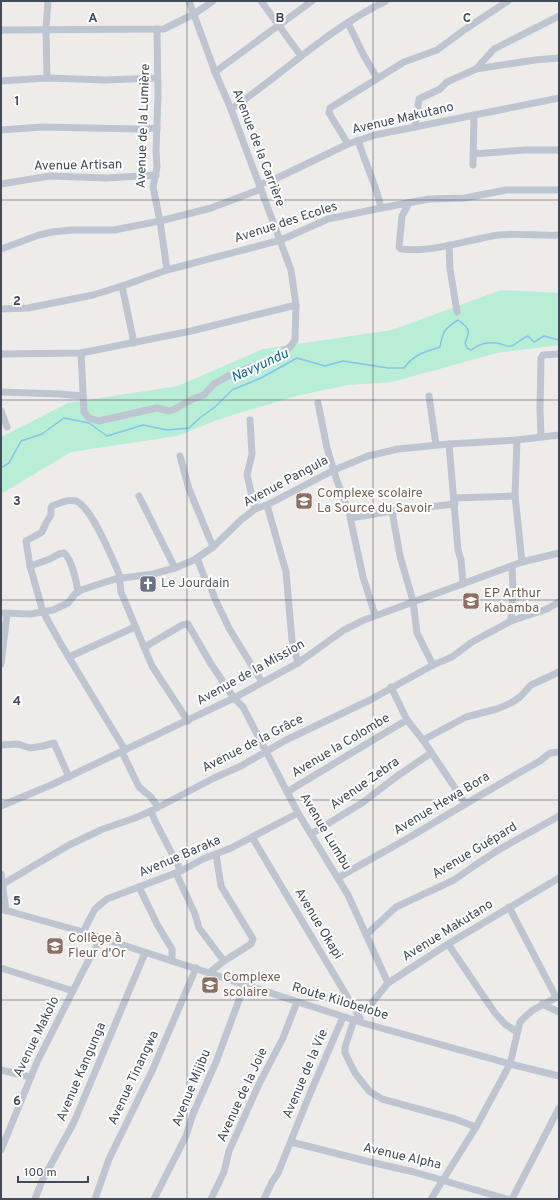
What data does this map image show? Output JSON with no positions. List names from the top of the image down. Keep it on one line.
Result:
{"streets":{"street":["Avenue Makutano","Avenue de la Lumière","Avenue de la Carrière","Avenue Artisan","Avenue des Ecoles","Avenue Pangula","Avenue de la Mission","Avenue de la Grâce","Avenue la Colombe","Avenue Zebra","Avenue Hewa Bora","Avenue Lumbu","Avenue Guépard","Avenue Baraka","Avenue Okapi","Route Kilobelobe","Avenue Makolo","Avenue Kangunga","Avenue de la Vie","Avenue Tinangwa","Avenue Mijibu","Avenue de la Joie","Avenue Alpha"]},"crossings":[["Avenue Makutano","Avenue de la Lumière"],["Avenue Makutano","Avenue de la Carrière"],["Avenue Makutano","Avenue Lumbu"],["Avenue Makutano","Avenue Okapi"],["Avenue Makutano","Route Kilobelobe"],["Avenue de la Lumière","Avenue Artisan"],["Avenue de la Lumière","Avenue des Ecoles"],["Avenue de la Carrière","Avenue des Ecoles"],["Avenue de la Mission","Avenue Lumbu"],["Avenue de la Grâce","Avenue Lumbu"],["Avenue la Colombe","Avenue Lumbu"],["Avenue Zebra","Avenue Lumbu"],["Avenue Hewa Bora","Avenue Lumbu"],["Avenue Lumbu","Avenue Guépard"],["Avenue Lumbu","Avenue Baraka"],["Avenue Baraka","Avenue Okapi"],["Avenue Baraka","Route Kilobelobe"],["Avenue Okapi","Route Kilobelobe"],["Route Kilobelobe","Avenue Makolo"],["Route Kilobelobe","Avenue Kangunga"],["Route Kilobelobe","Avenue de la Vie"],["Route Kilobelobe","Avenue Tinangwa"],["Route Kilobelobe","Avenue Mijibu"],["Route Kilobelobe","Avenue de la Joie"],["Avenue de la Vie","Avenue Alpha"]],"water":["Navyundu"],"places":{"school or university":["Complexe scolaire La Source du Savoir","EP Arthur Kabamba","Collège à Fleur d'Or","Complexe scolaire"],"church":["Le Jourdain"]},"scale_bar":"100 m","grid":{"columns":["A","B","C"],"rows":["1","2","3","4","5","6"]}}
